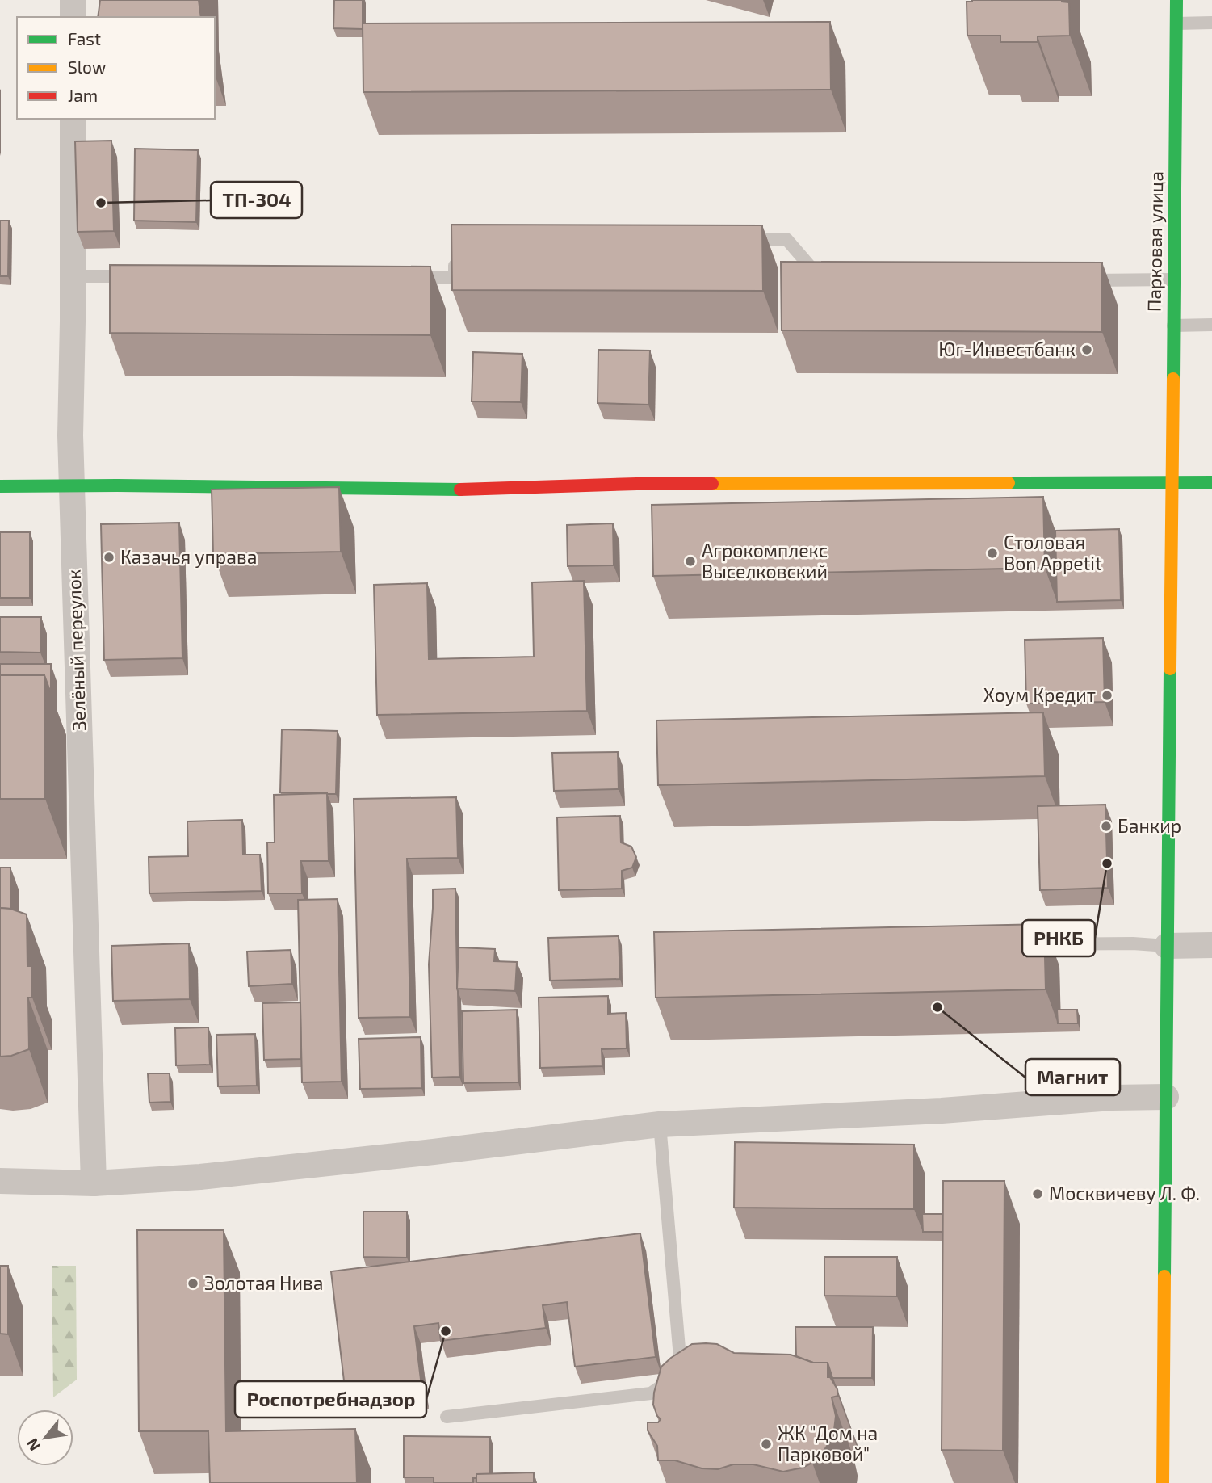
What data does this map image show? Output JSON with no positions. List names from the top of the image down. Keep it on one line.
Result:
{"streets":{"street":["Парковая улица","Зелёный переулок"]},"places":["ТП-304","Юг-Инвестбанк","Столовая Bon Appetit","Казачья управа","Агрокомплекс Выселковский","Хоум Кредит","Банкир","РНКБ","Магнит","Москвичеву Л. Ф.","Золотая Нива","Роспотребнадзор","ЖК \"Дом на Парковой\""],"legend":["Fast","Slow","Jam"],"north":"bottom left"}
